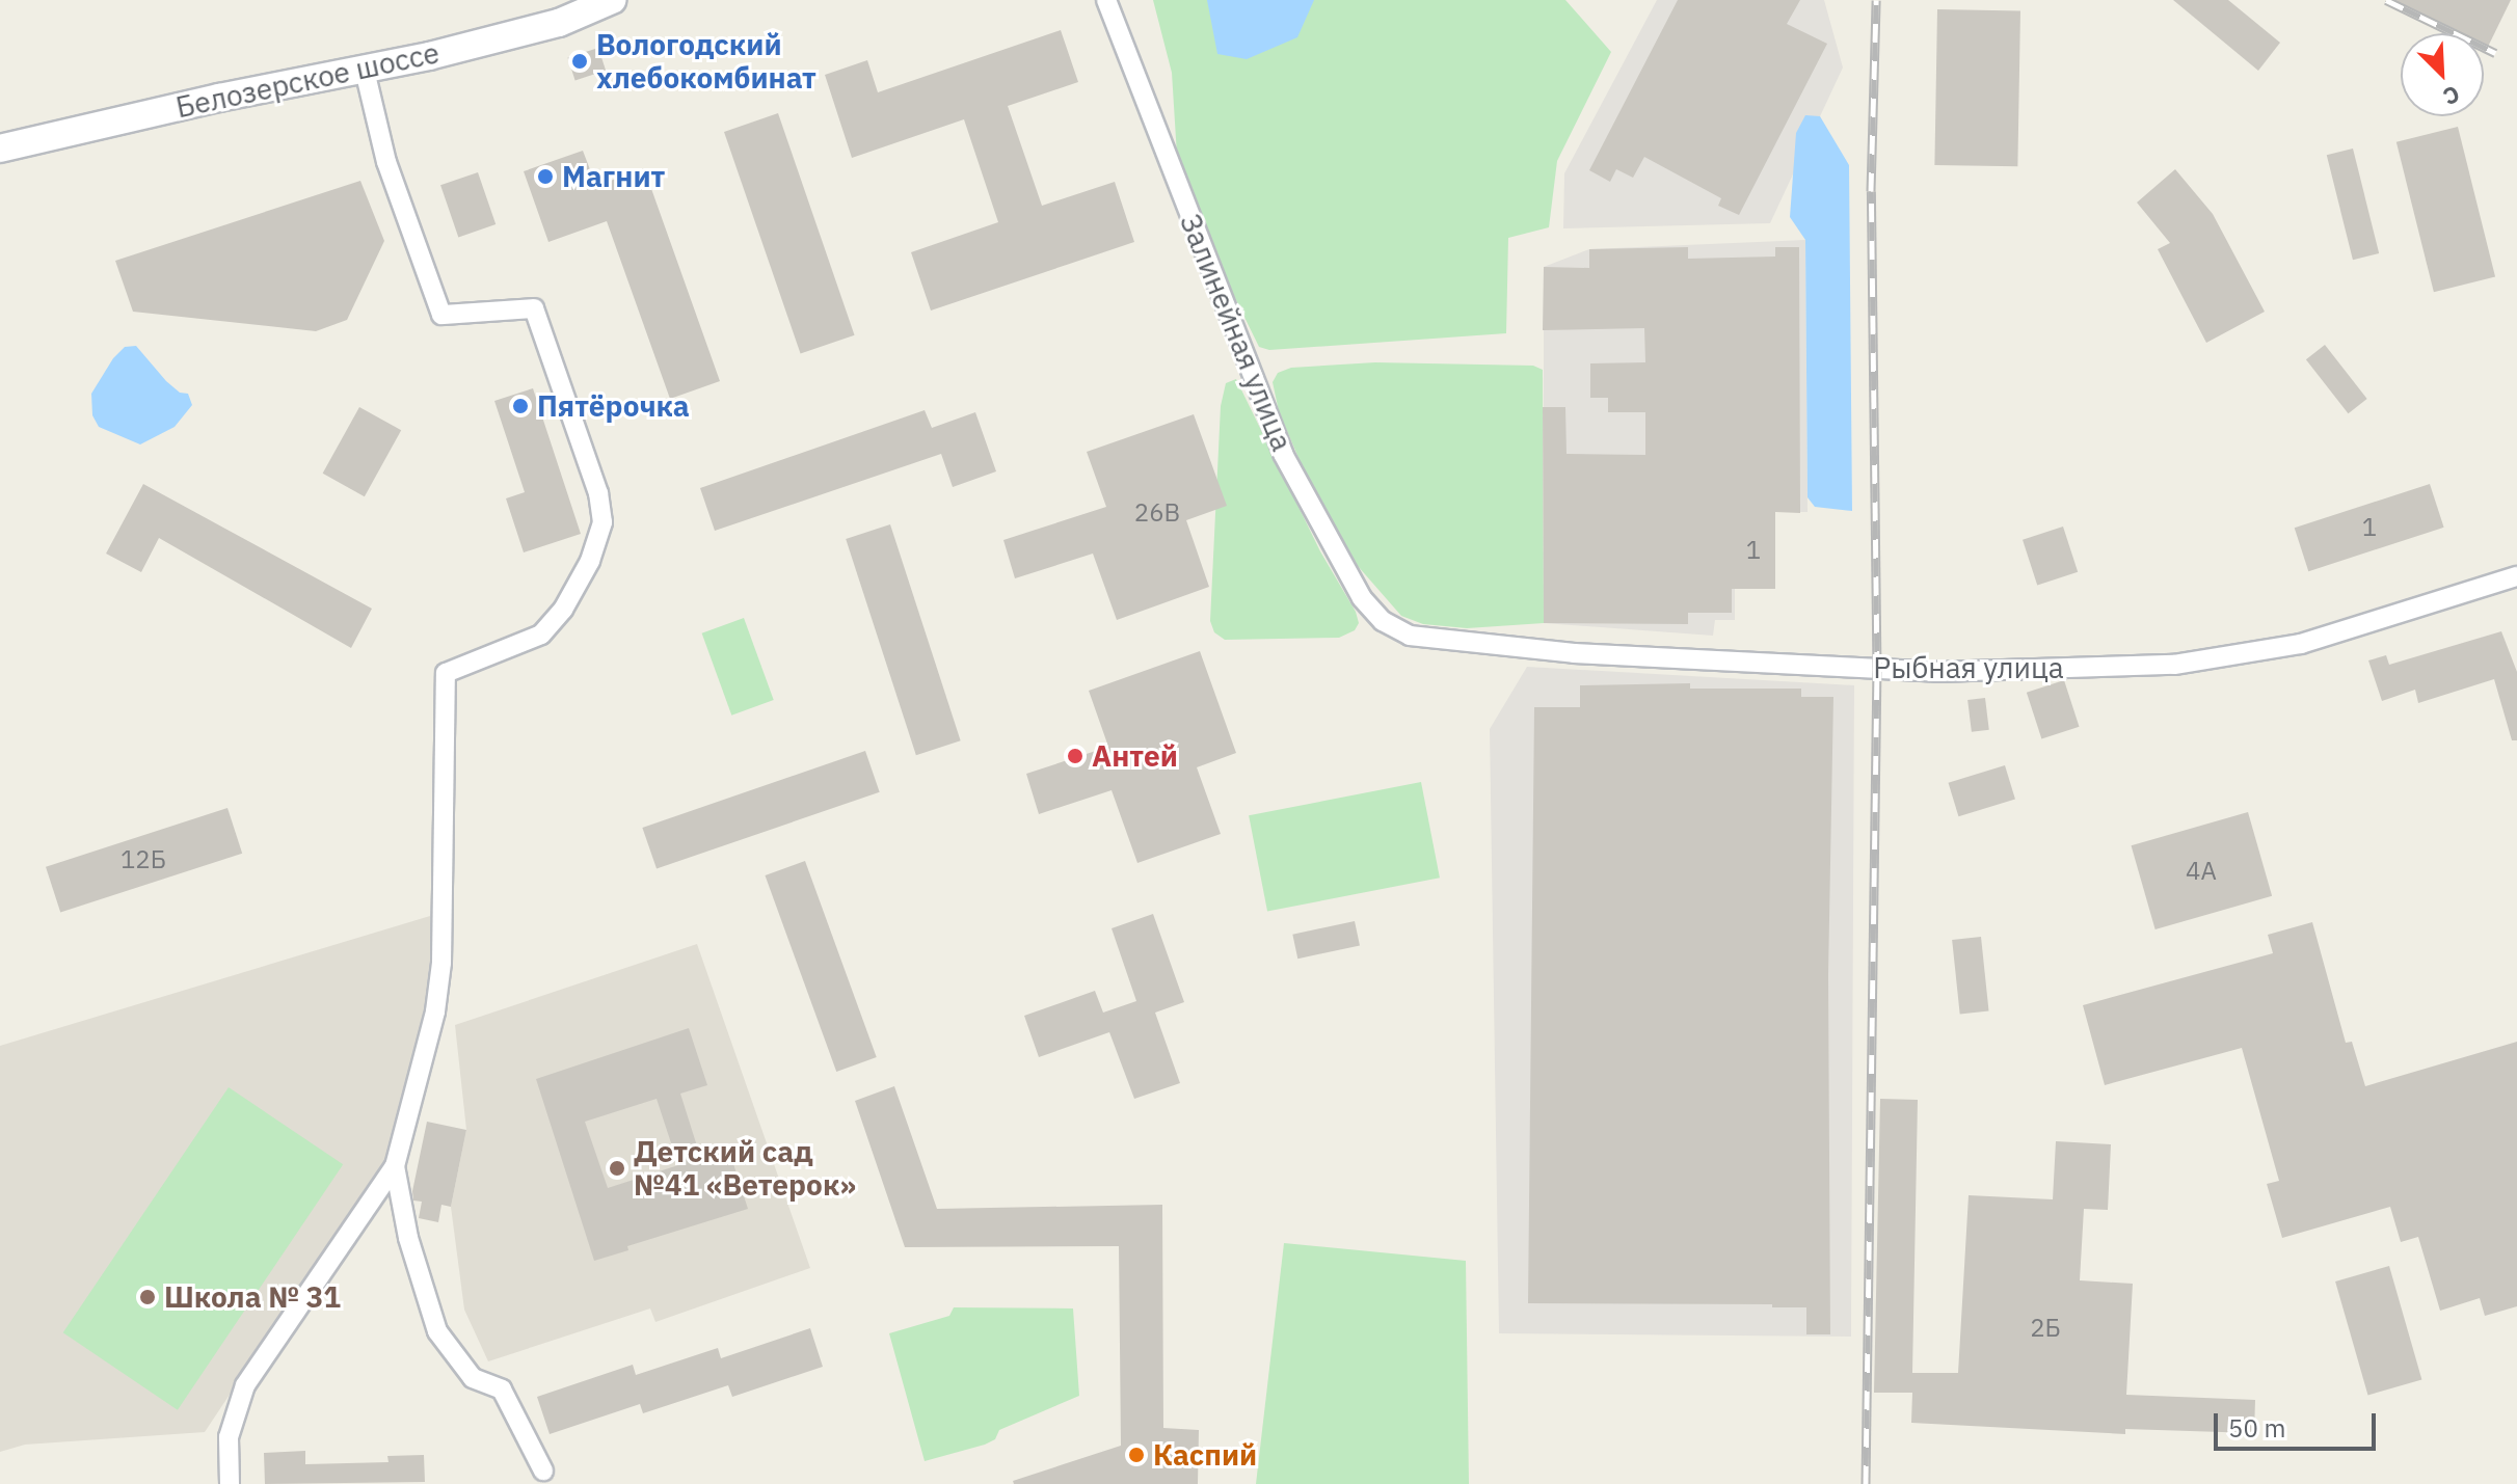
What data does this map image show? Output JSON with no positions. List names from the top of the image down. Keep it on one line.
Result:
{"streets":{"main road":["Белозерское шоссе"],"street":["Залинейная улица","Рыбная улица"]},"crossings":[["Залинейная улица","Рыбная улица"]],"places":["Вологодский хлебокомбинат","Магнит","Пятёрочка","Антей","Детский сад №41 «Ветерок»","Школа № 31","Каспий"],"house_numbers":["26В","1","1","12Б","4А","2Б"],"scale_bar":"50 m","north":"bottom right"}
